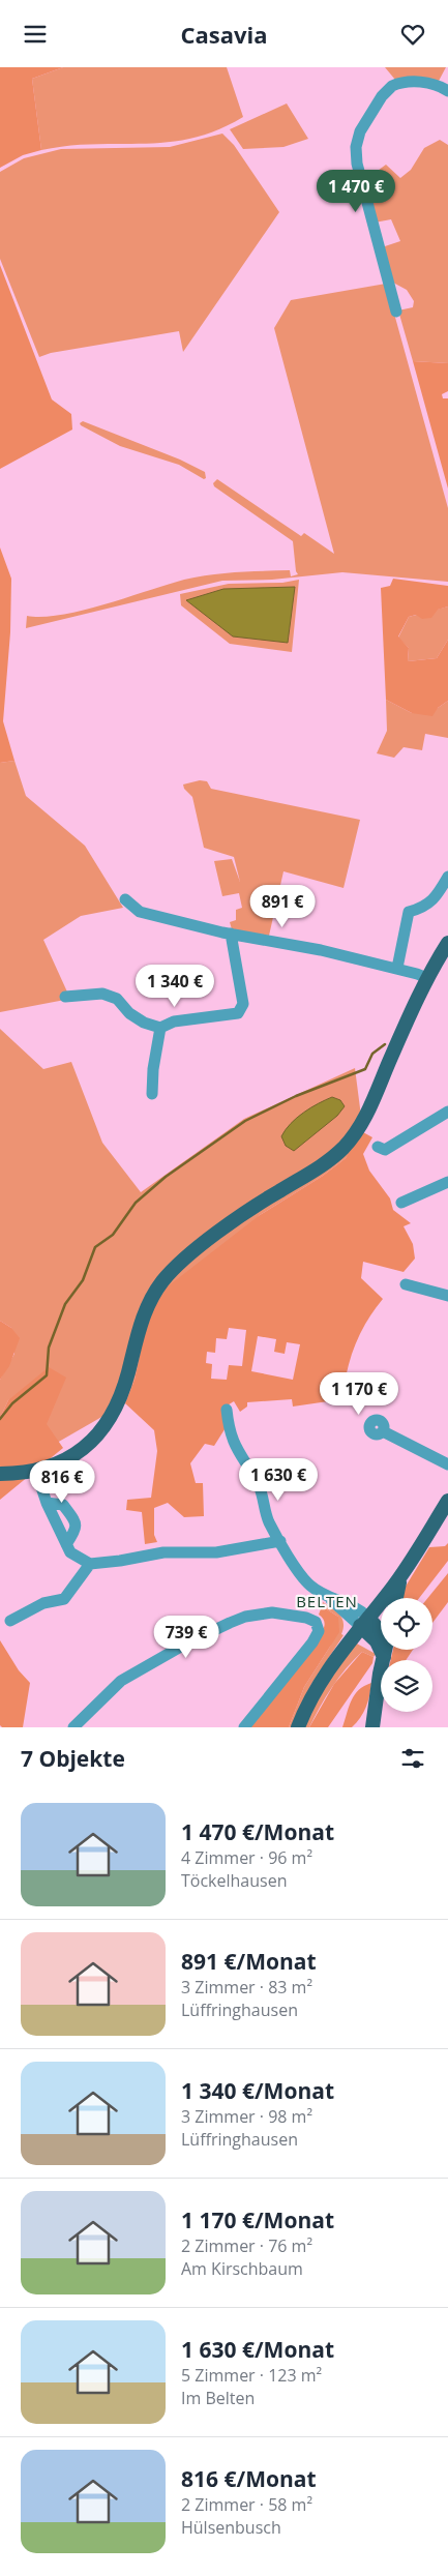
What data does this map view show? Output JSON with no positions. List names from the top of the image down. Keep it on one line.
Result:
{"districts":["BELTEN"],"page":{"header":"Casavia","price":["1 470 €","891 €","1 340 €","1 170 €","1 630 €","816 €","739 €"],"heading":"7 Objekte","list":[{"name":"1 470 €/Monat","note":"4 Zimmer · 96 m² · Töckelhausen"},{"name":"891 €/Monat","note":"3 Zimmer · 83 m² · Lüffringhausen"},{"name":"1 340 €/Monat","note":"3 Zimmer · 98 m² · Lüffringhausen"},{"name":"1 170 €/Monat","note":"2 Zimmer · 76 m² · Am Kirschbaum"},{"name":"1 630 €/Monat","note":"5 Zimmer · 123 m² · Im Belten"},{"name":"816 €/Monat","note":"2 Zimmer · 58 m² · Hülsenbusch"}]}}
